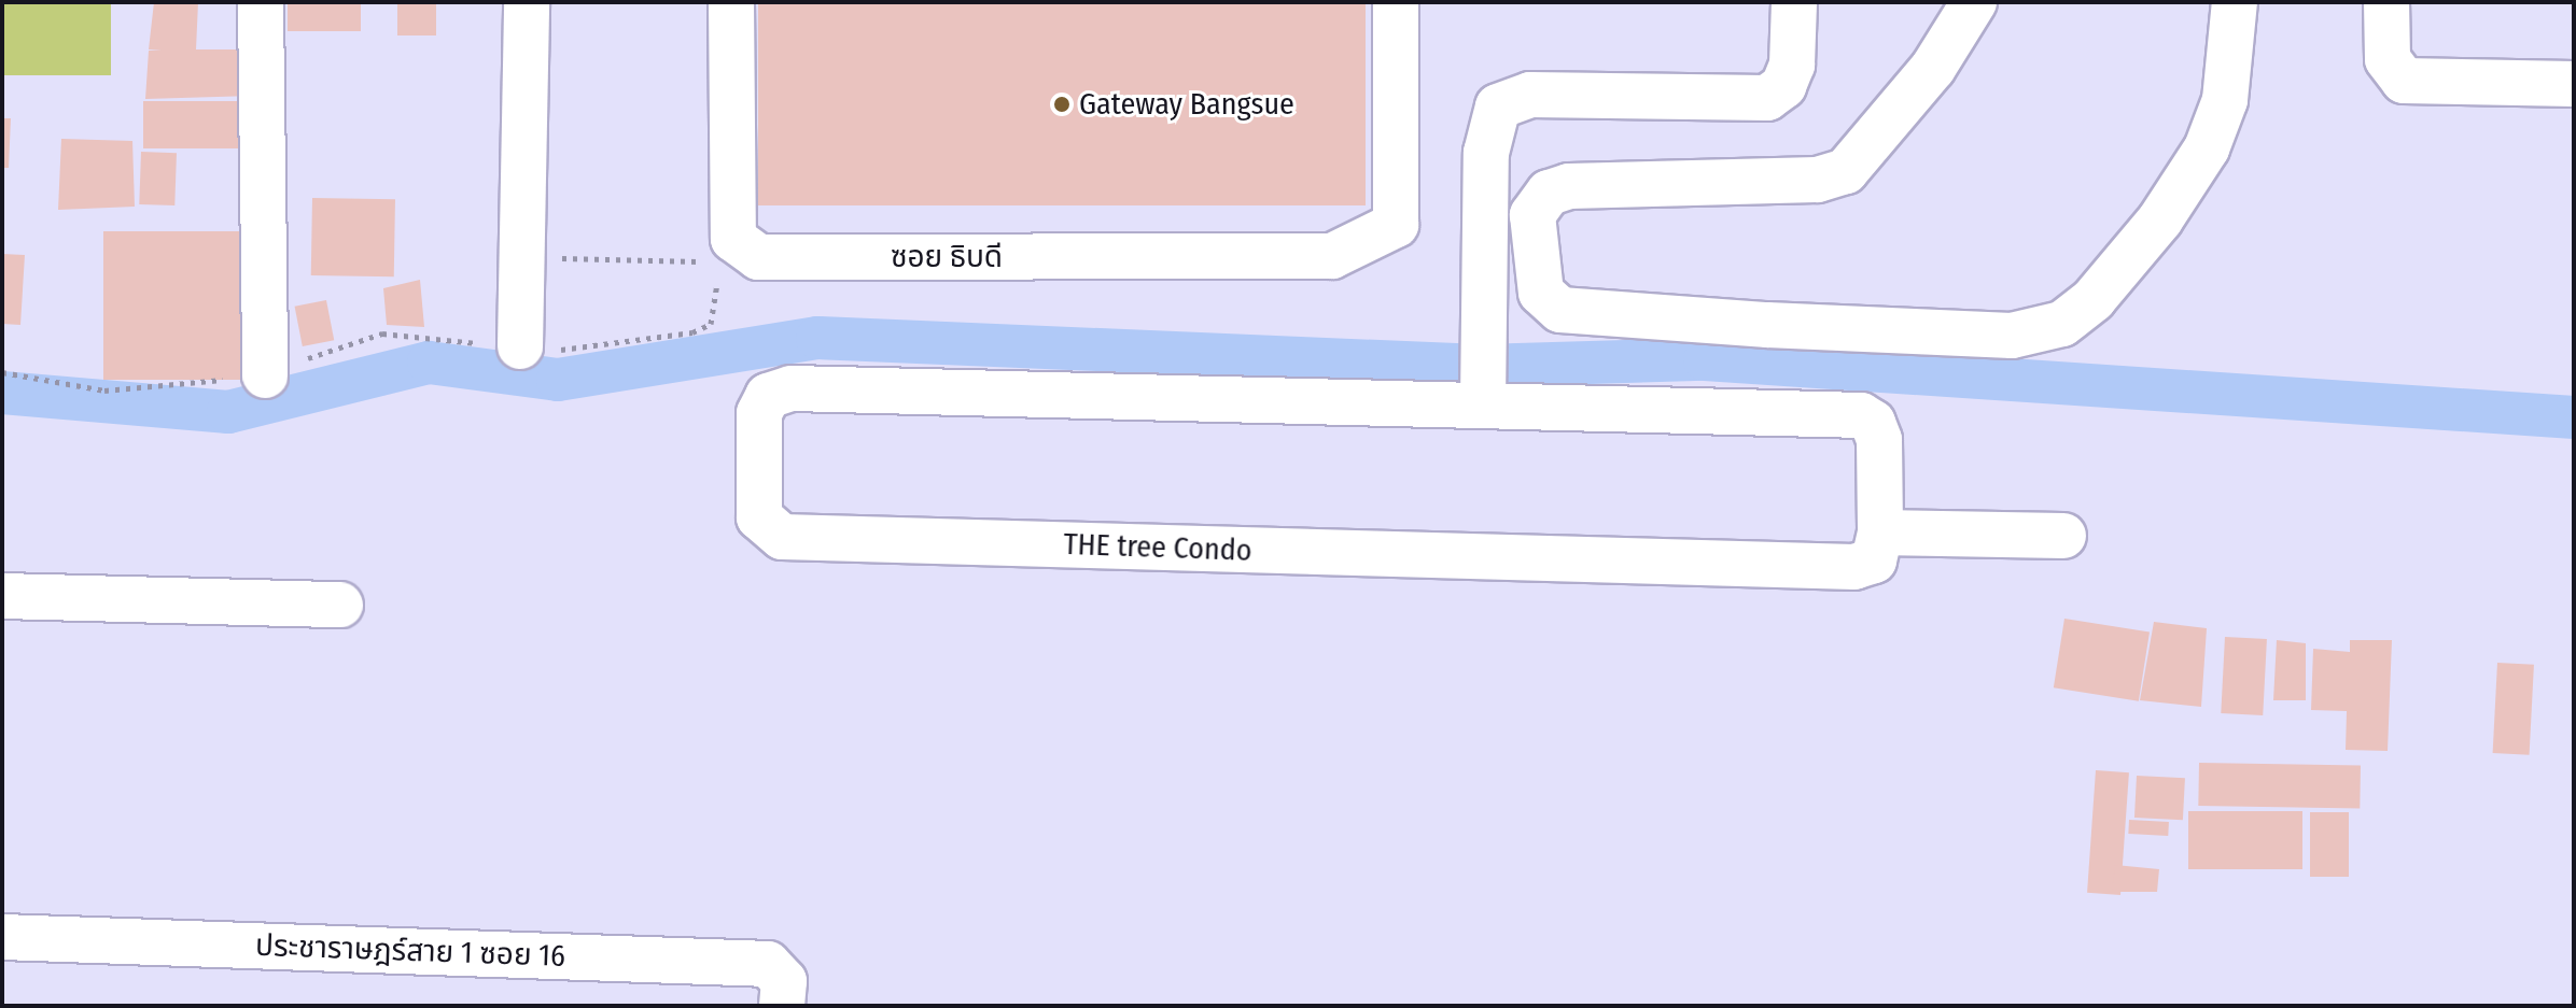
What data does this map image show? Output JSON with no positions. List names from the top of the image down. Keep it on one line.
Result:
{"streets":{"street":["ซอย ธิบดี","THE tree Condo","ประชาราษฎร์สาย 1 ซอย 16"]},"places":["Gateway Bangsue"]}
